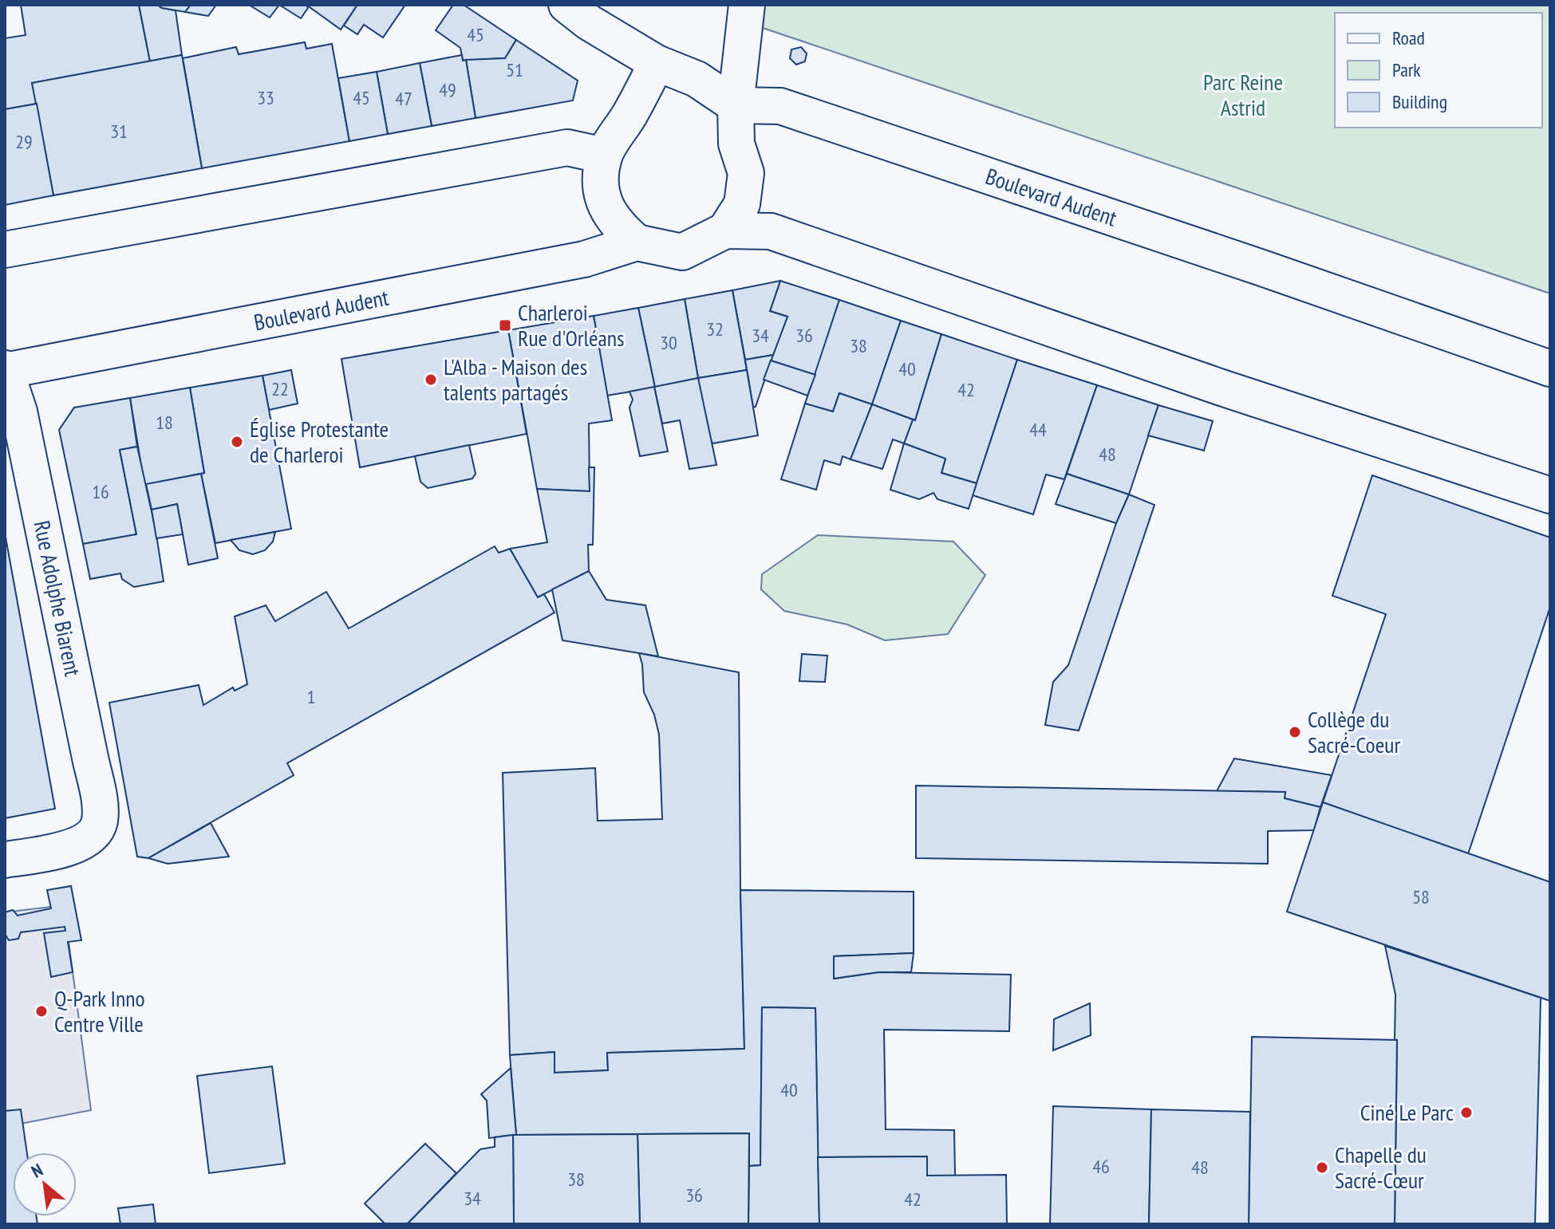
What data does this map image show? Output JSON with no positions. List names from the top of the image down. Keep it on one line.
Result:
{"streets":{"street":["Boulevard Audent","Rue Adolphe Biarent"]},"crossings":[["Boulevard Audent","Rue Adolphe Biarent"]],"parks":["Parc Reine Astrid"],"places":{"transit":["Charleroi Rue d'Orléans"],"other":["L'Alba - Maison des talents partagés","Église Protestante de Charleroi","Collège du Sacré-Coeur","Q-Park Inno Centre Ville","Ciné Le Parc","Chapelle du Sacré-Cœur"]},"house_numbers":["45","51","49","33","45","47","31","29","32","34","36","30","38","40","22","42","18","44","48","16","1","58","40","46","48","38","36","34","42"],"legend":["Road","Park","Building"],"north":"top left"}
